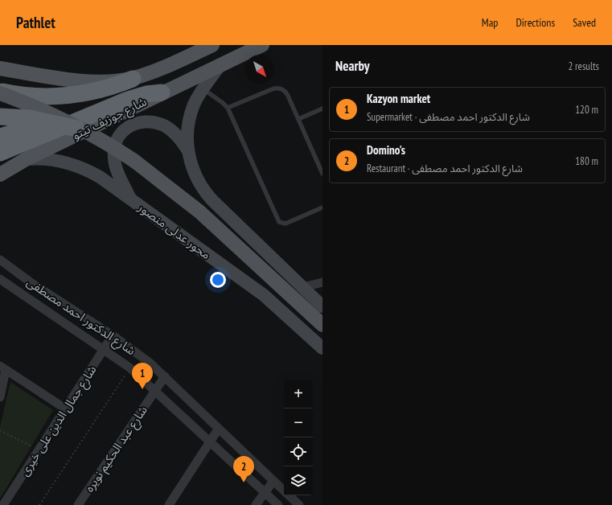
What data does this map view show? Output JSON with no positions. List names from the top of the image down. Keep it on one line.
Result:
{"streets":{"main road":["شارع جوزيف تيتو","محور عدلى منصور"],"street":["شارع الدكتور احمد مصطفى","شارع جمال الدين على خيرى","شارع عبد الحكيم نويره"]},"crossings":[["شارع جوزيف تيتو","محور عدلى منصور"],["شارع الدكتور احمد مصطفى","شارع جمال الدين على خيرى"],["شارع الدكتور احمد مصطفى","شارع عبد الحكيم نويره"]],"north":"bottom right","page":{"header":"Pathlet","nav":["Map","Directions","Saved"],"heading":["Nearby","2 results"],"list":[{"mark":"1","name":"Kazyon market","note":"Supermarket · شارع الدكتور احمد مصطفى","value":"120 m"},{"mark":"2","name":"Domino's","note":"Restaurant · شارع الدكتور احمد مصطفى","value":"180 m"}],"pins":["1","2"],"map_buttons":["+","−"]}}
